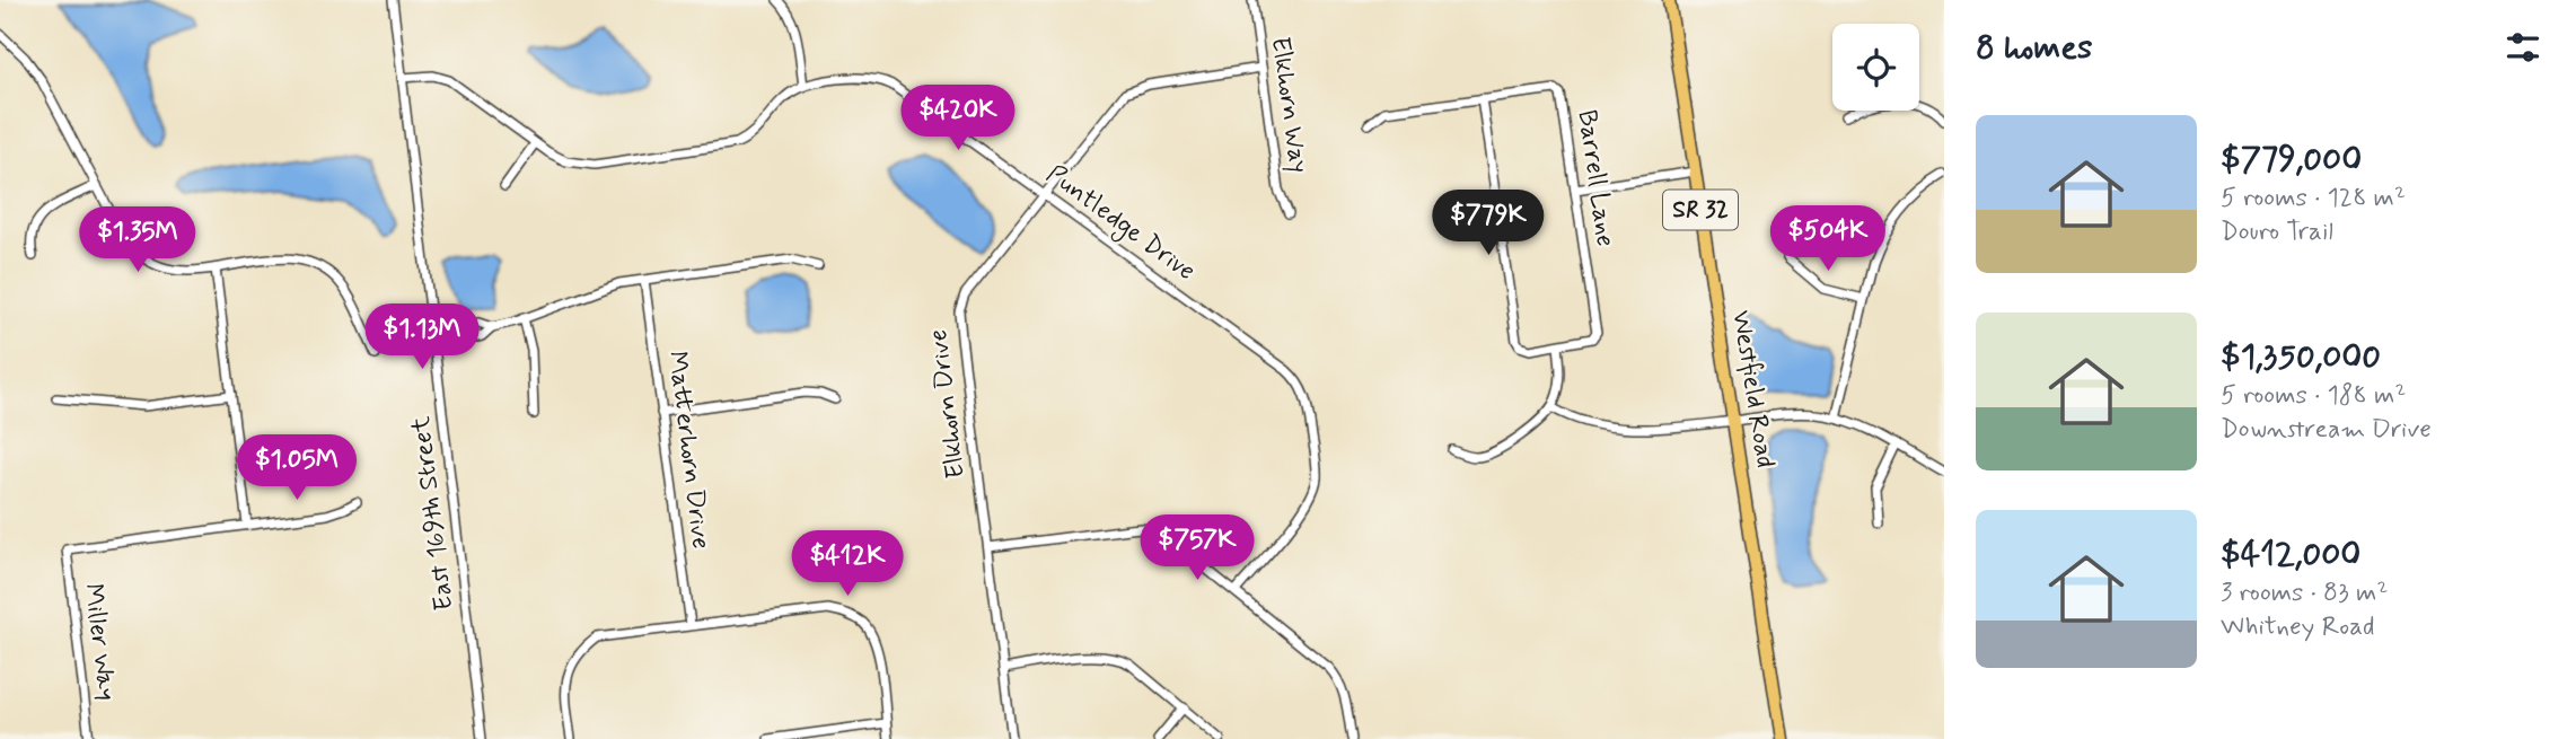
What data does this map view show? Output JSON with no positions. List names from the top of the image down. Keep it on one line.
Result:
{"streets":{"main road":["SR 32","Westfield Road"],"street":["Elkhorn Way","Barrell Lane","Puntledge Drive","Elkhorn Drive","Matterhorn Drive","East 169th Street","Miller Way"]},"crossings":[["Elkhorn Way","Elkhorn Drive"],["Puntledge Drive","Elkhorn Drive"]],"page":{"heading":"8 homes","price":["$420K","$779K","$504K","$1.35M","$1.13M","$1.05M","$757K","$412K"],"list":[{"name":"$779,000","note":"5 rooms · 128 m² · Douro Trail"},{"name":"$1,350,000","note":"5 rooms · 188 m² · Downstream Drive"},{"name":"$412,000","note":"3 rooms · 83 m² · Whitney Road"}]}}
